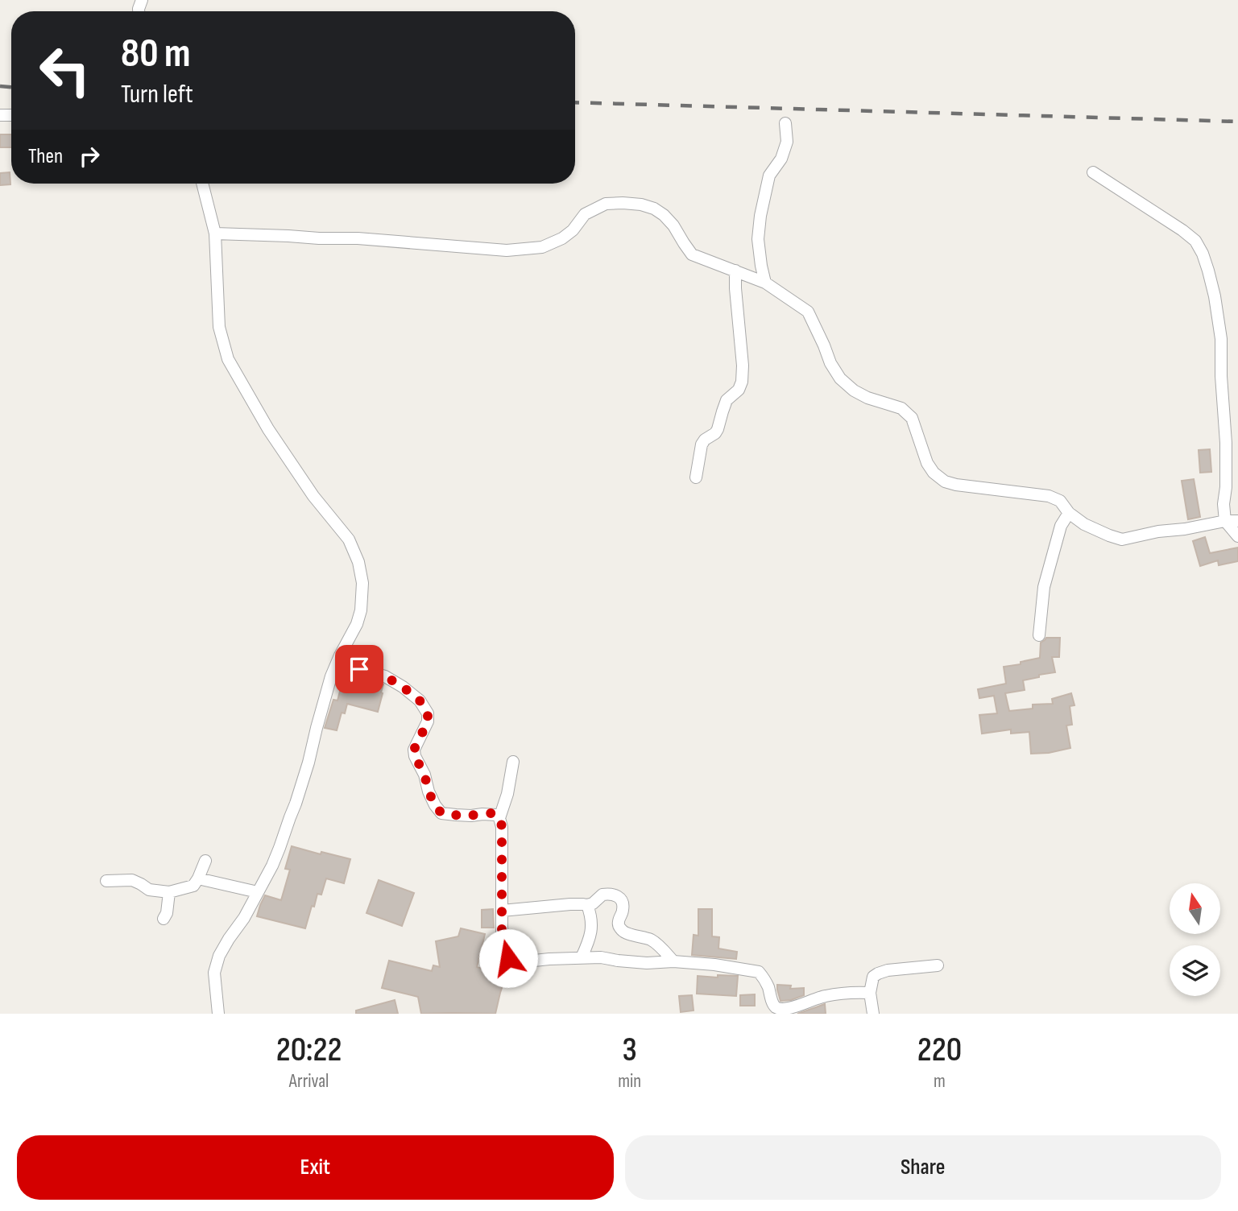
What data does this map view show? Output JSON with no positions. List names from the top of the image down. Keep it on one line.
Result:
{"north":"top","page":{"turn":["80 m","Turn left"],"then":"Then","eta":["20:22","Arrival","3","min","220","m"],"buttons":["Exit","Share"]}}
